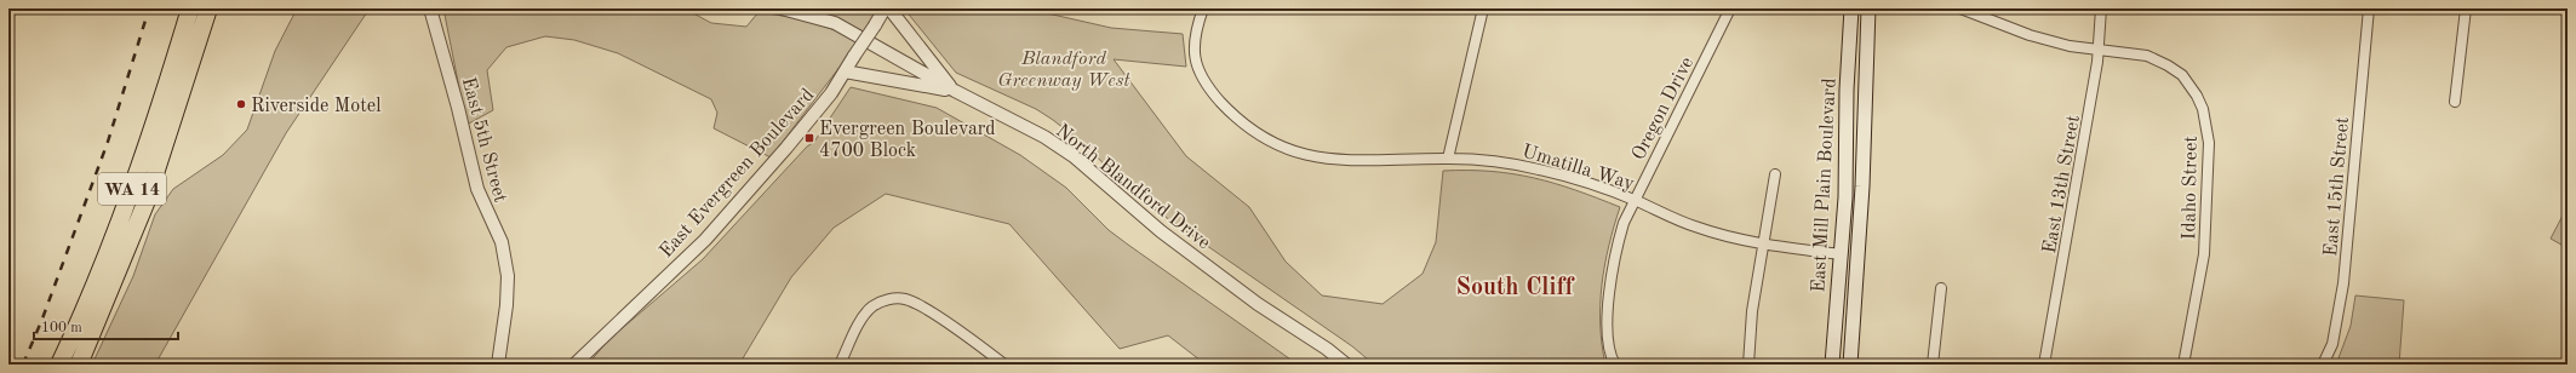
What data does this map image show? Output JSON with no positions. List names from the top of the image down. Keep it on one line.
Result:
{"streets":{"highway":["WA 14"],"main road":["East Mill Plain Boulevard"],"street":["Oregon Drive","East 5th Street","Umatilla Way","East Evergreen Boulevard","East 13th Street","North Blandford Drive","East 15th Street","Idaho Street"]},"crossings":[["Oregon Drive","Umatilla Way"],["Umatilla Way","East Mill Plain Boulevard"],["East 13th Street","Idaho Street"]],"districts":["South Cliff"],"parks":["Blandford Greenway West"],"places":{"other":["Riverside Motel"],"transit":["Evergreen Boulevard 4700 Block"]},"scale_bar":"100 m"}
